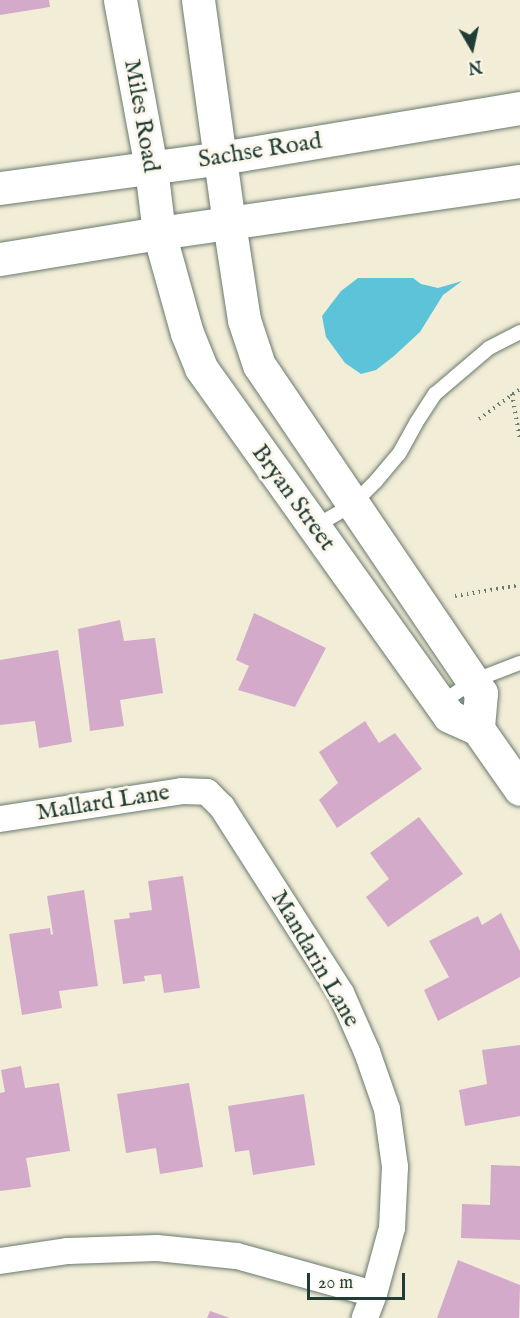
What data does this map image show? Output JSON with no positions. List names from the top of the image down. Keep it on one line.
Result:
{"streets":{"main road":["Miles Road","Sachse Road","Bryan Street"],"street":["Mallard Lane","Mandarin Lane"]},"crossings":[["Miles Road","Sachse Road"],["Miles Road","Bryan Street"],["Mallard Lane","Mandarin Lane"]],"scale_bar":"20 m","north":"bottom"}
